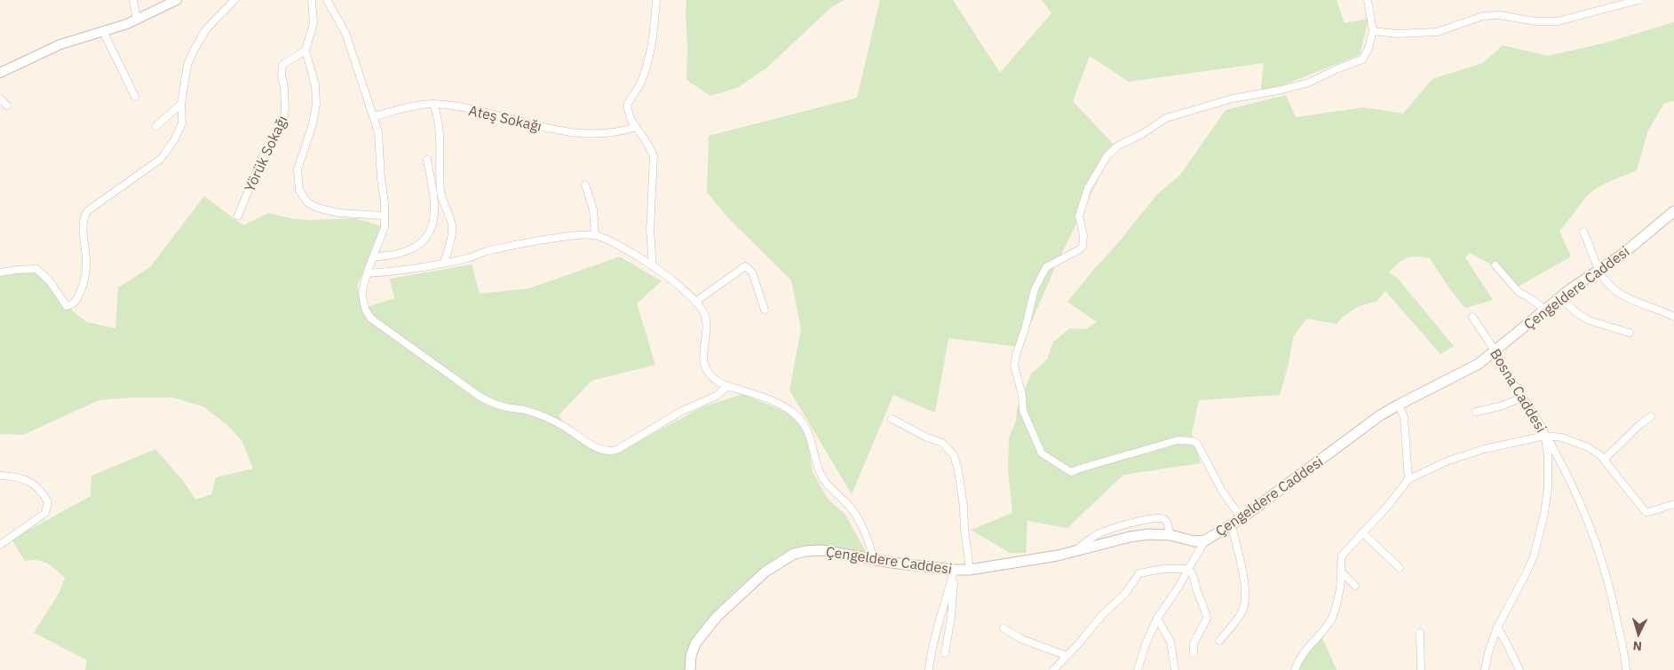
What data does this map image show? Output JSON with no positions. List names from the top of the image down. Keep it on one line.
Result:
{"streets":{"main road":["Çengeldere Caddesi"],"street":["Ateş Sokağı","Yörük Sokağı","Bosna Caddesi"]},"crossings":[["Çengeldere Caddesi","Bosna Caddesi"]],"north":"bottom"}
